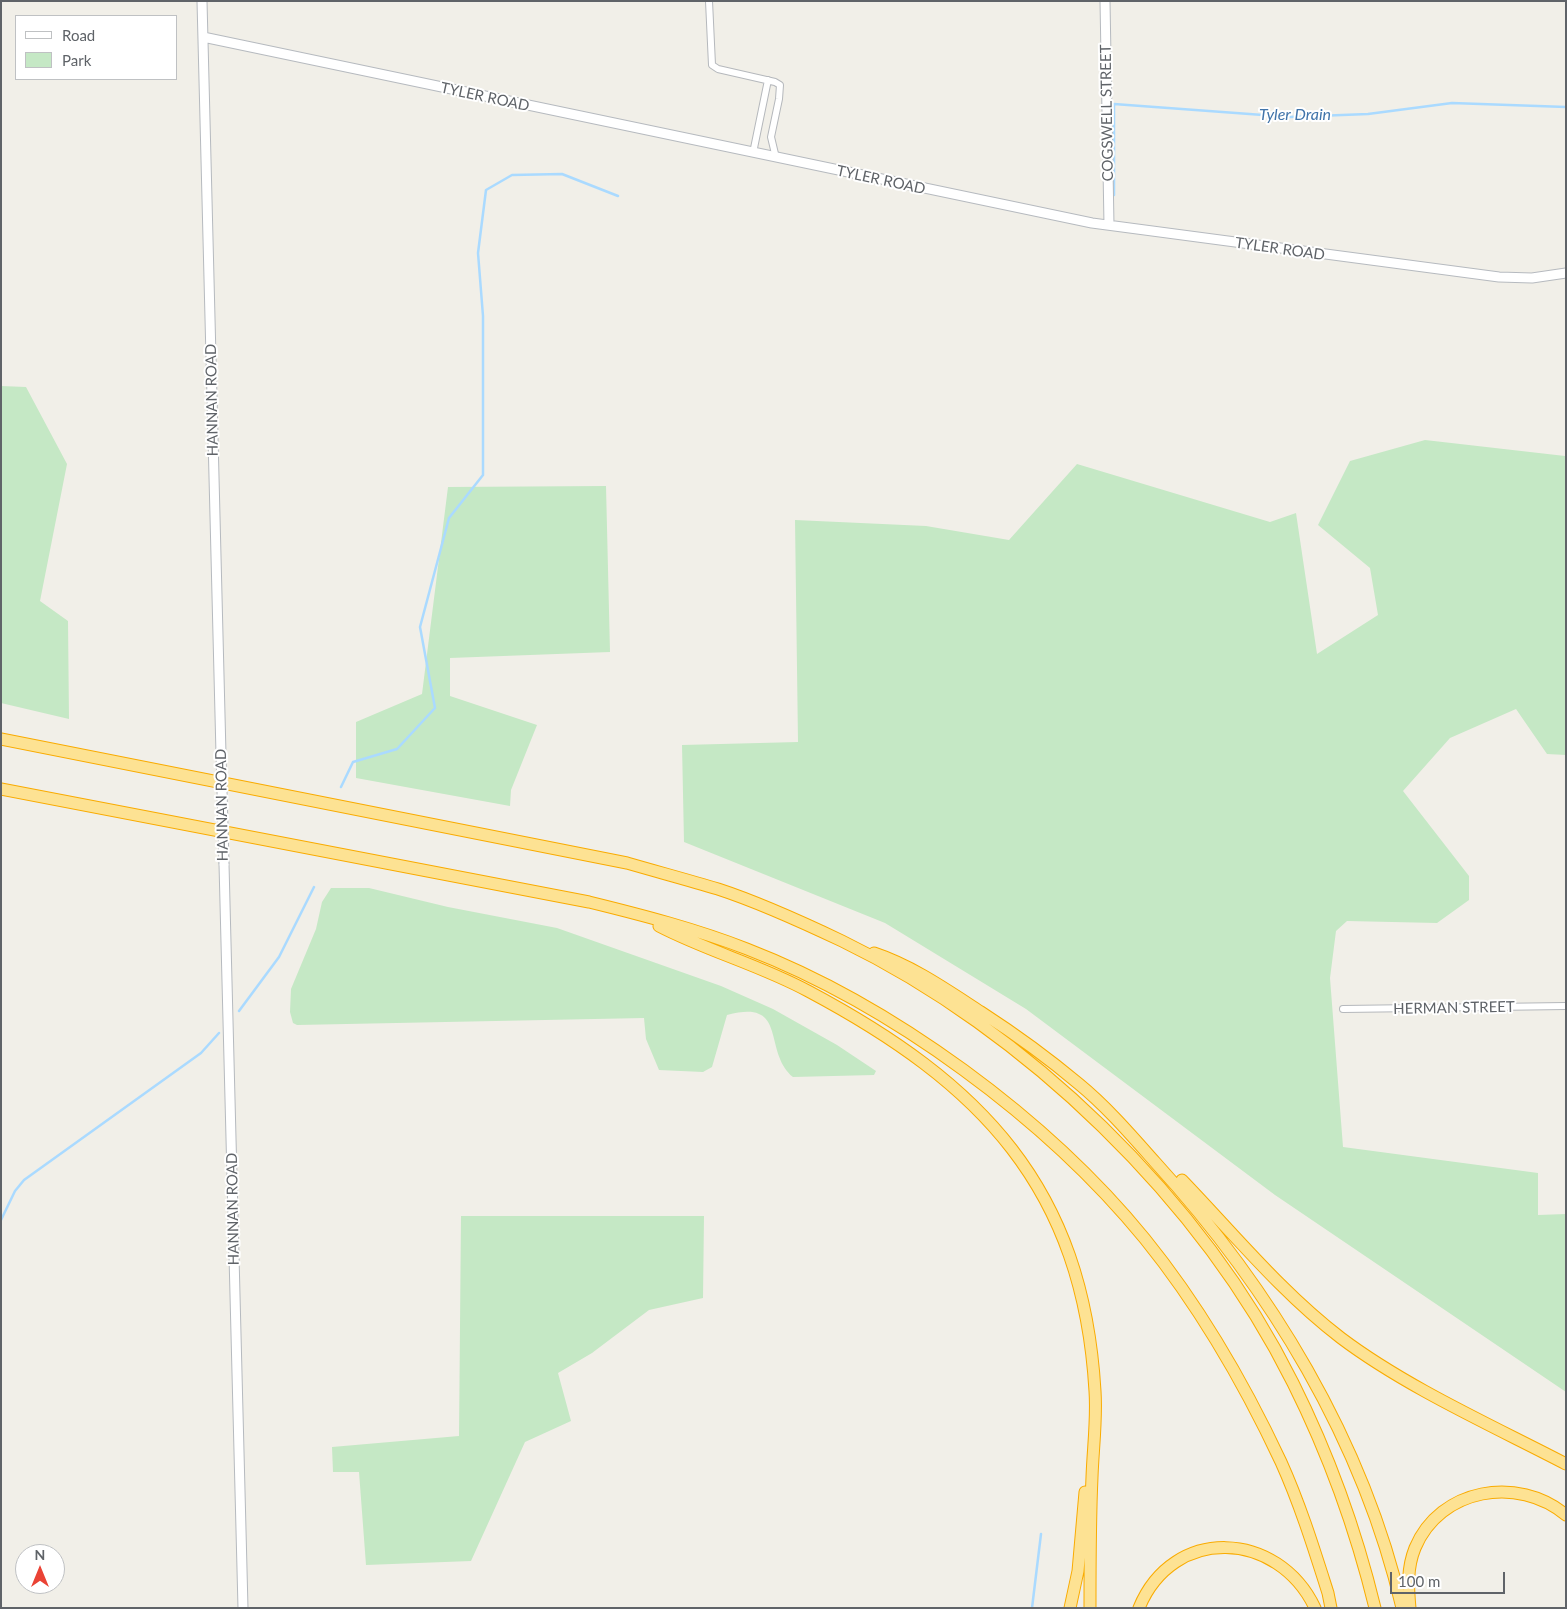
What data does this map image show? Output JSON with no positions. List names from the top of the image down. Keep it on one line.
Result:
{"streets":{"street":["TYLER ROAD","COGSWELL STREET","HANNAN ROAD","HERMAN STREET"]},"crossings":[["TYLER ROAD","COGSWELL STREET"],["TYLER ROAD","HANNAN ROAD"]],"water":["Tyler Drain"],"legend":["Road","Park"],"scale_bar":"100 m","north":"top"}
